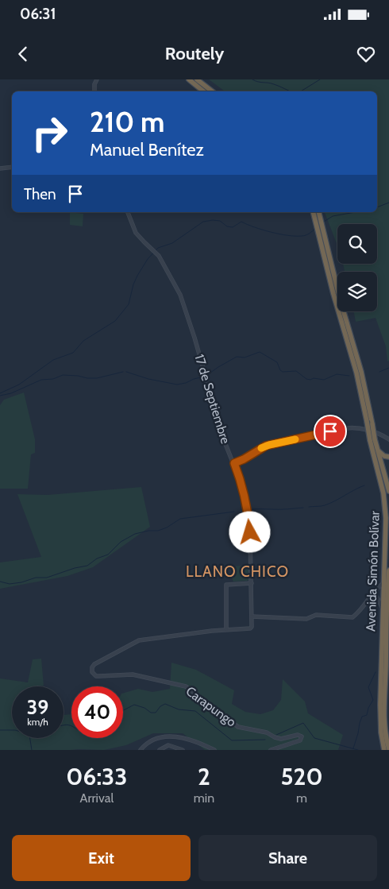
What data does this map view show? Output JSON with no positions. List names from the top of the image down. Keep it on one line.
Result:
{"streets":{"highway":["Avenida Simón Bolívar"],"street":["17 de Septiembre","Carapungo"]},"crossings":[["17 de Septiembre","Carapungo"]],"districts":["LLANO CHICO"],"page":{"status":"06:31","header":"Routely","turn":["210 m","Manuel Benítez"],"then":"Then","speed":"39 km/h","limit":"40","eta":["06:33","Arrival","2","min","520","m"],"buttons":["Exit","Share"]}}
